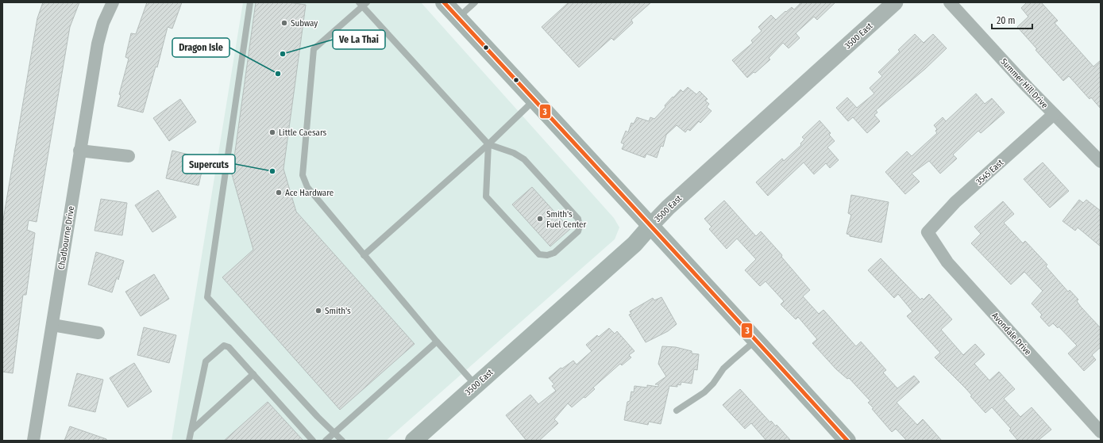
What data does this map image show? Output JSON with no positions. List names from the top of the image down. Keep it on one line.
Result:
{"streets":{"main road":["3500 East"],"street":["Summer Hill Drive","3545 East","Chadbourne Drive","Avondale Drive"]},"crossings":[["Summer Hill Drive","3545 East"],["3545 East","Avondale Drive"]],"places":["Subway","Ve La Thai","Dragon Isle","Little Caesars","Supercuts","Ace Hardware","Smith's Fuel Center","Smith's"],"lines":["transit line 3"],"scale_bar":"20 m"}
